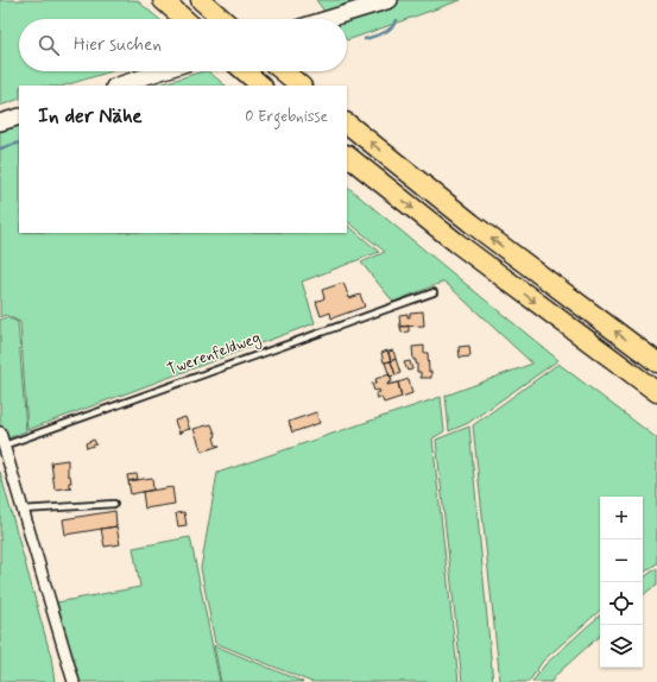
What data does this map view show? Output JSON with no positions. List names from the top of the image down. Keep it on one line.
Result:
{"streets":{"lane":["Twerenfeldweg"]},"page":{"search":"Hier suchen","heading":["In der Nähe","0 Ergebnisse"],"map_buttons":["+","−"]}}
